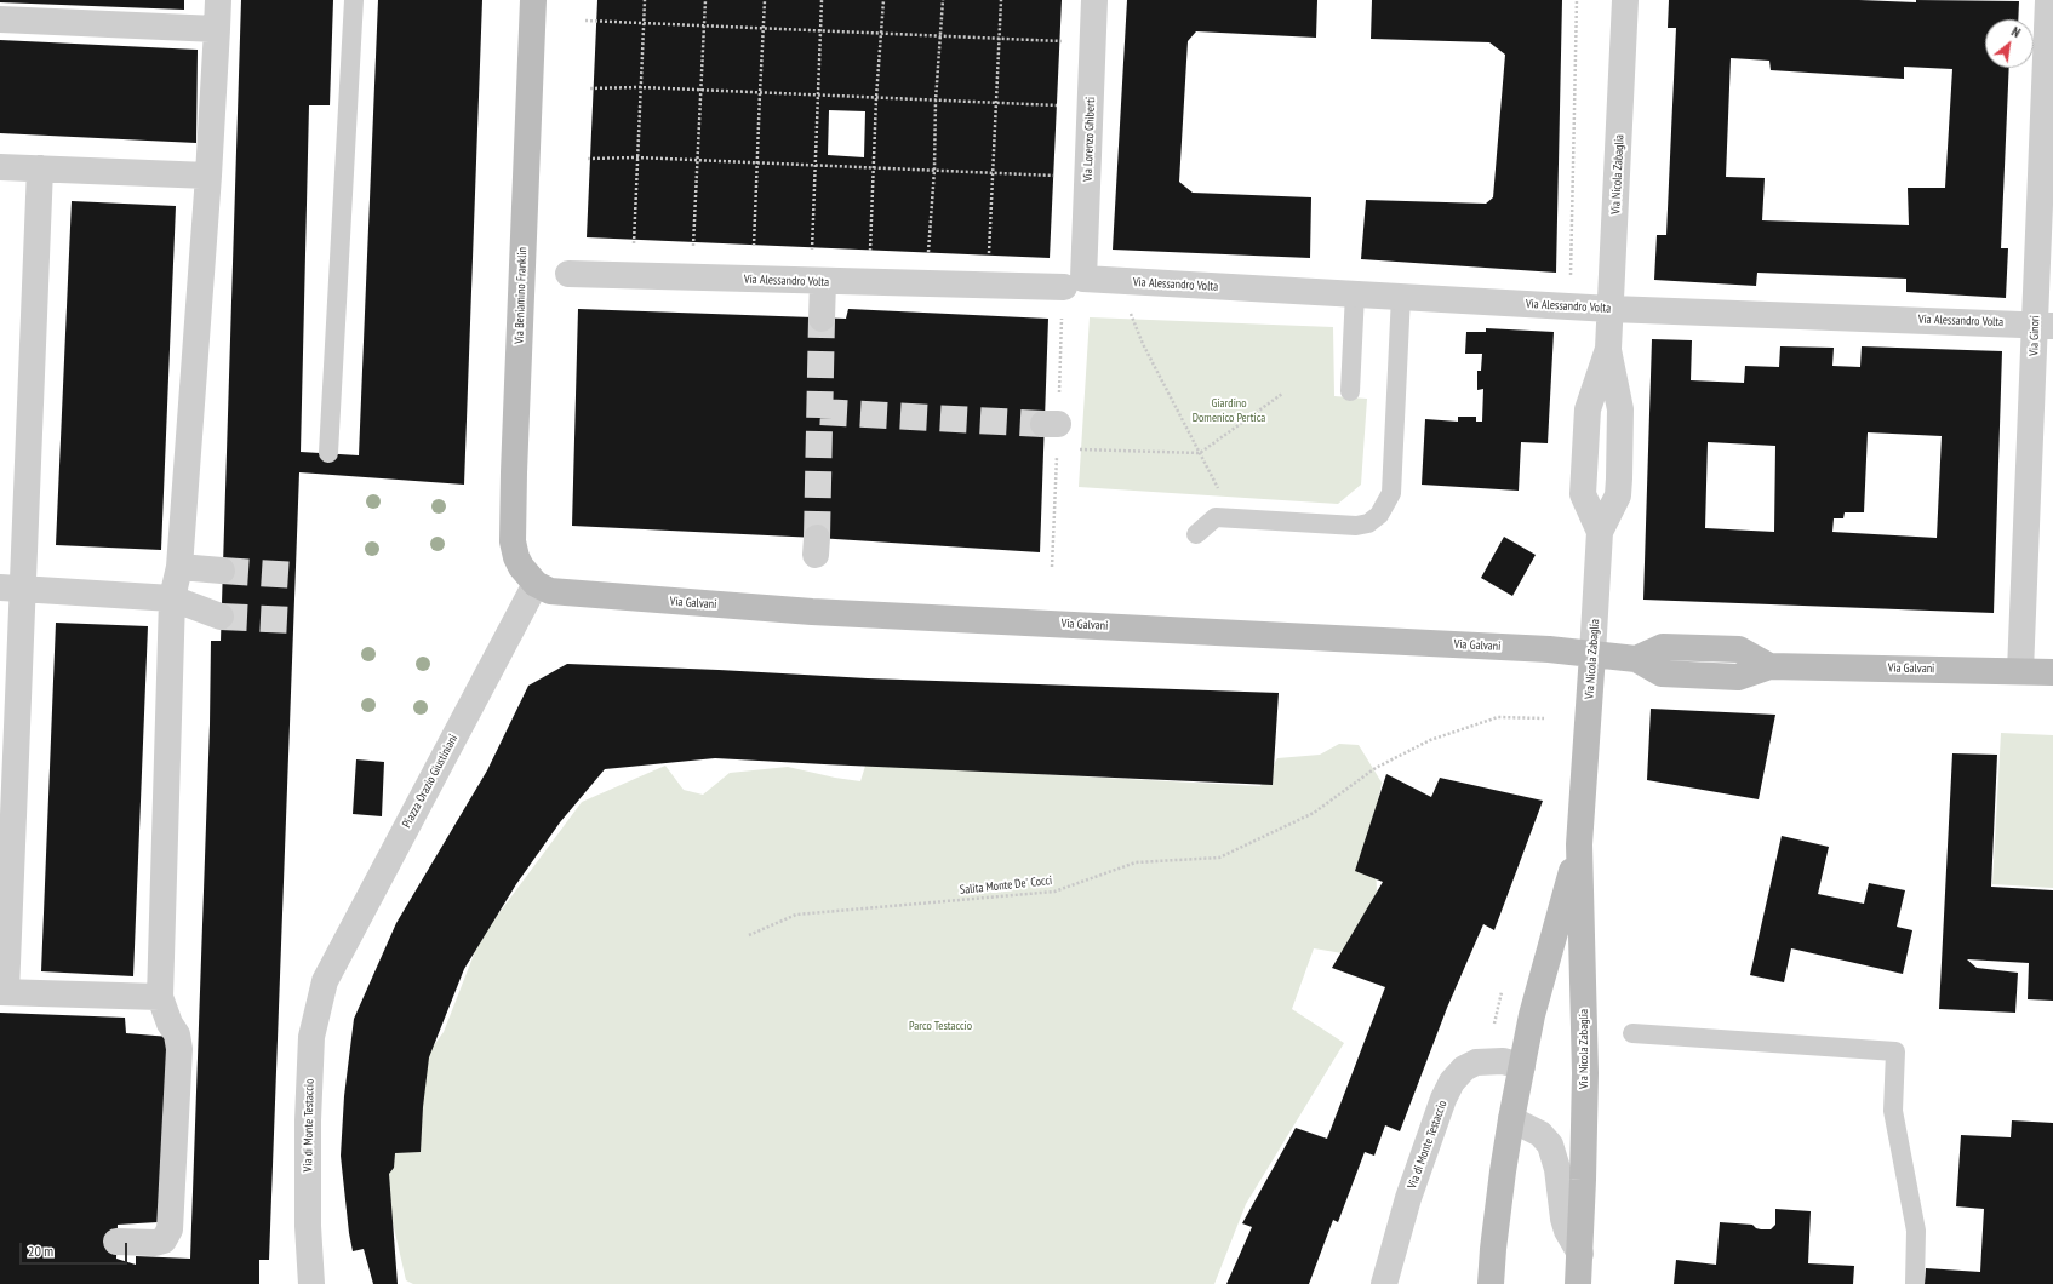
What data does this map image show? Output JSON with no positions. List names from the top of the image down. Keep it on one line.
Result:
{"streets":{"street":["Via Lorenzo Ghiberti","Via Nicola Zabaglia","Via Alessandro Volta","Via Beniamino Franklin","Via Ginori","Via Galvani","Piazza Orazio Giustiniani","Via di Monte Testaccio"],"path":["Salita Monte De' Cocci"]},"crossings":[["Via Lorenzo Ghiberti","Via Alessandro Volta"],["Via Nicola Zabaglia","Via Alessandro Volta"],["Via Nicola Zabaglia","Via Galvani"],["Via Nicola Zabaglia","Via di Monte Testaccio"],["Via Alessandro Volta","Via Ginori"],["Via Beniamino Franklin","Via Galvani"],["Via Beniamino Franklin","Piazza Orazio Giustiniani"],["Via Ginori","Via Galvani"],["Via Galvani","Piazza Orazio Giustiniani"],["Piazza Orazio Giustiniani","Via di Monte Testaccio"]],"parks":["Giardino Domenico Pertica","Parco Testaccio"],"scale_bar":"20 m","north":"top right"}
